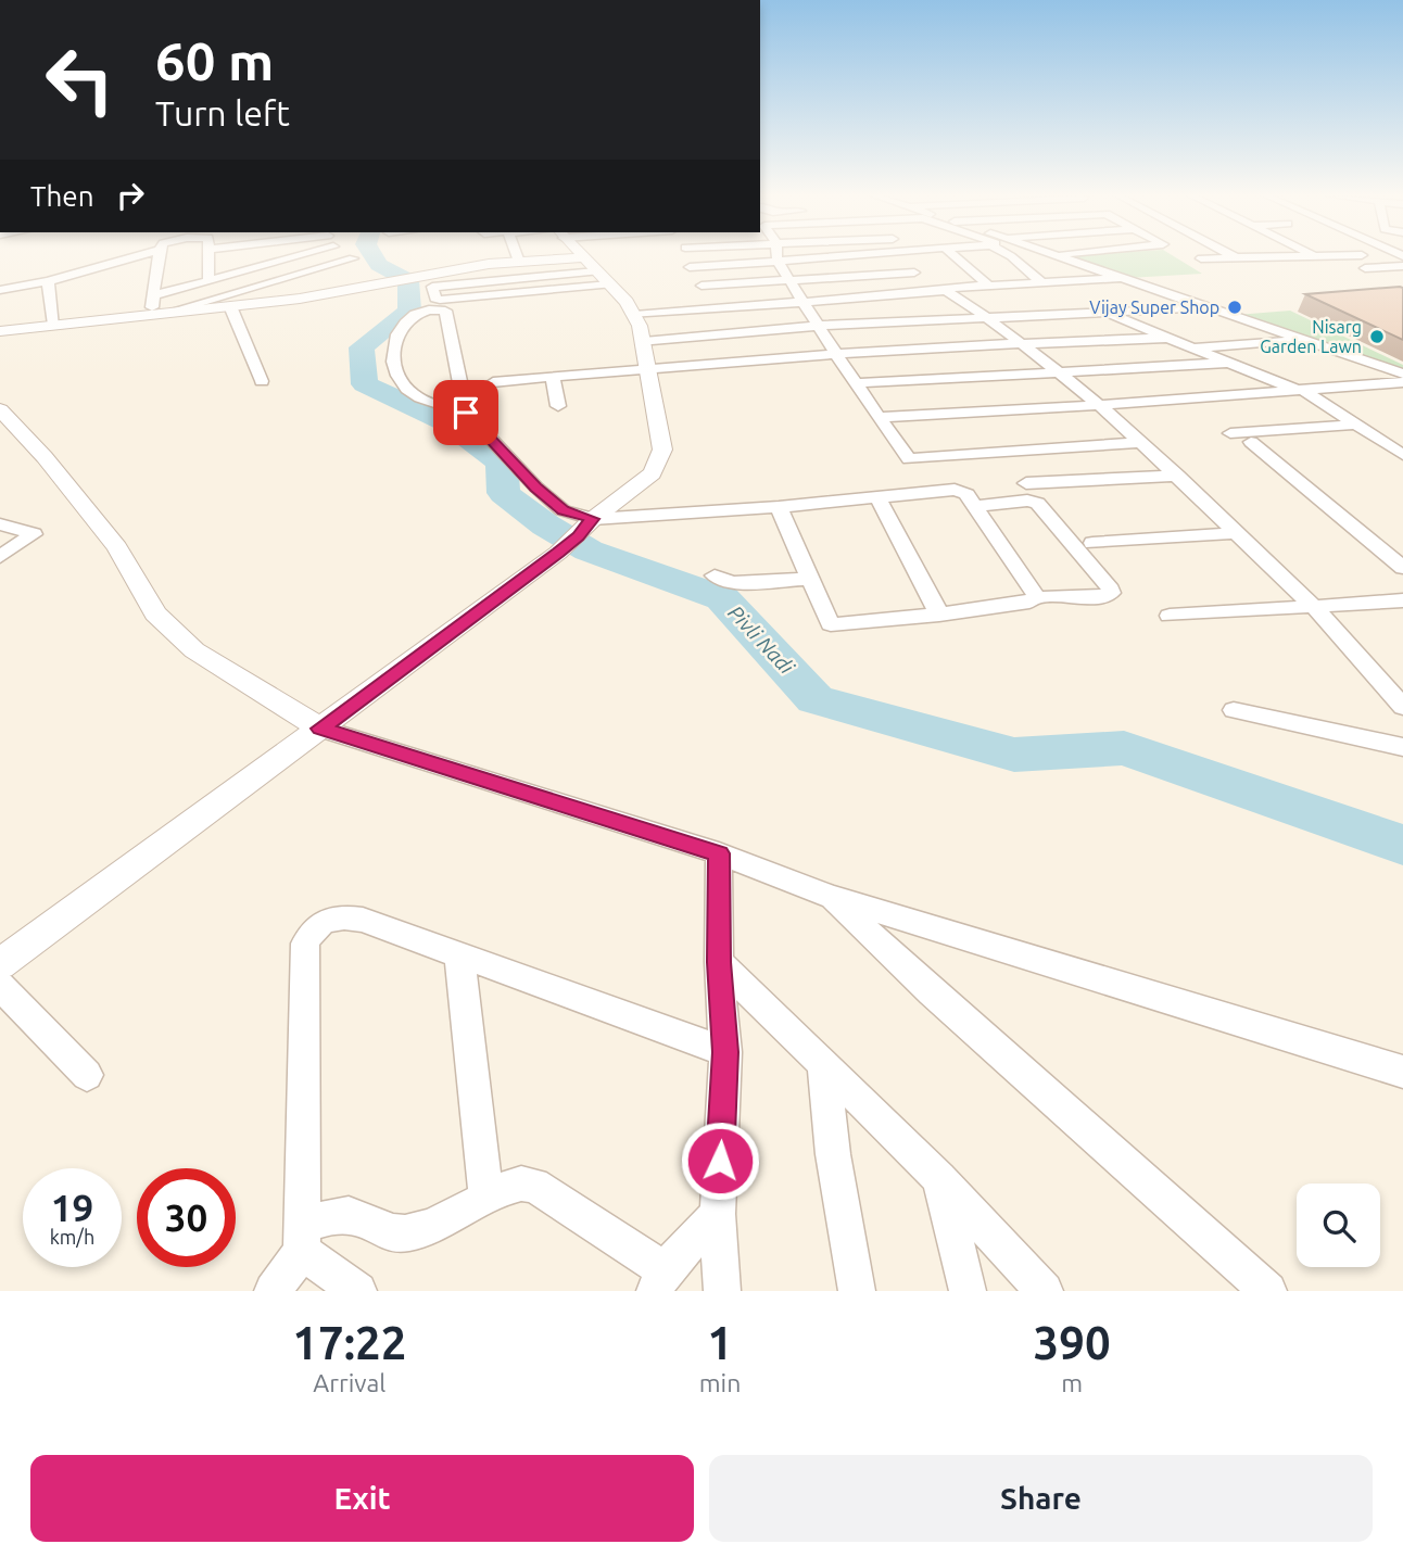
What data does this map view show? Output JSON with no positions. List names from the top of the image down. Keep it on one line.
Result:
{"water":["Pivli Nadi"],"places":["Vijay Super Shop","Nisarg Garden Lawn"],"page":{"turn":["60 m","Turn left"],"then":"Then","speed":"19 km/h","limit":"30","eta":["17:22","Arrival","1","min","390","m"],"buttons":["Exit","Share"]}}
